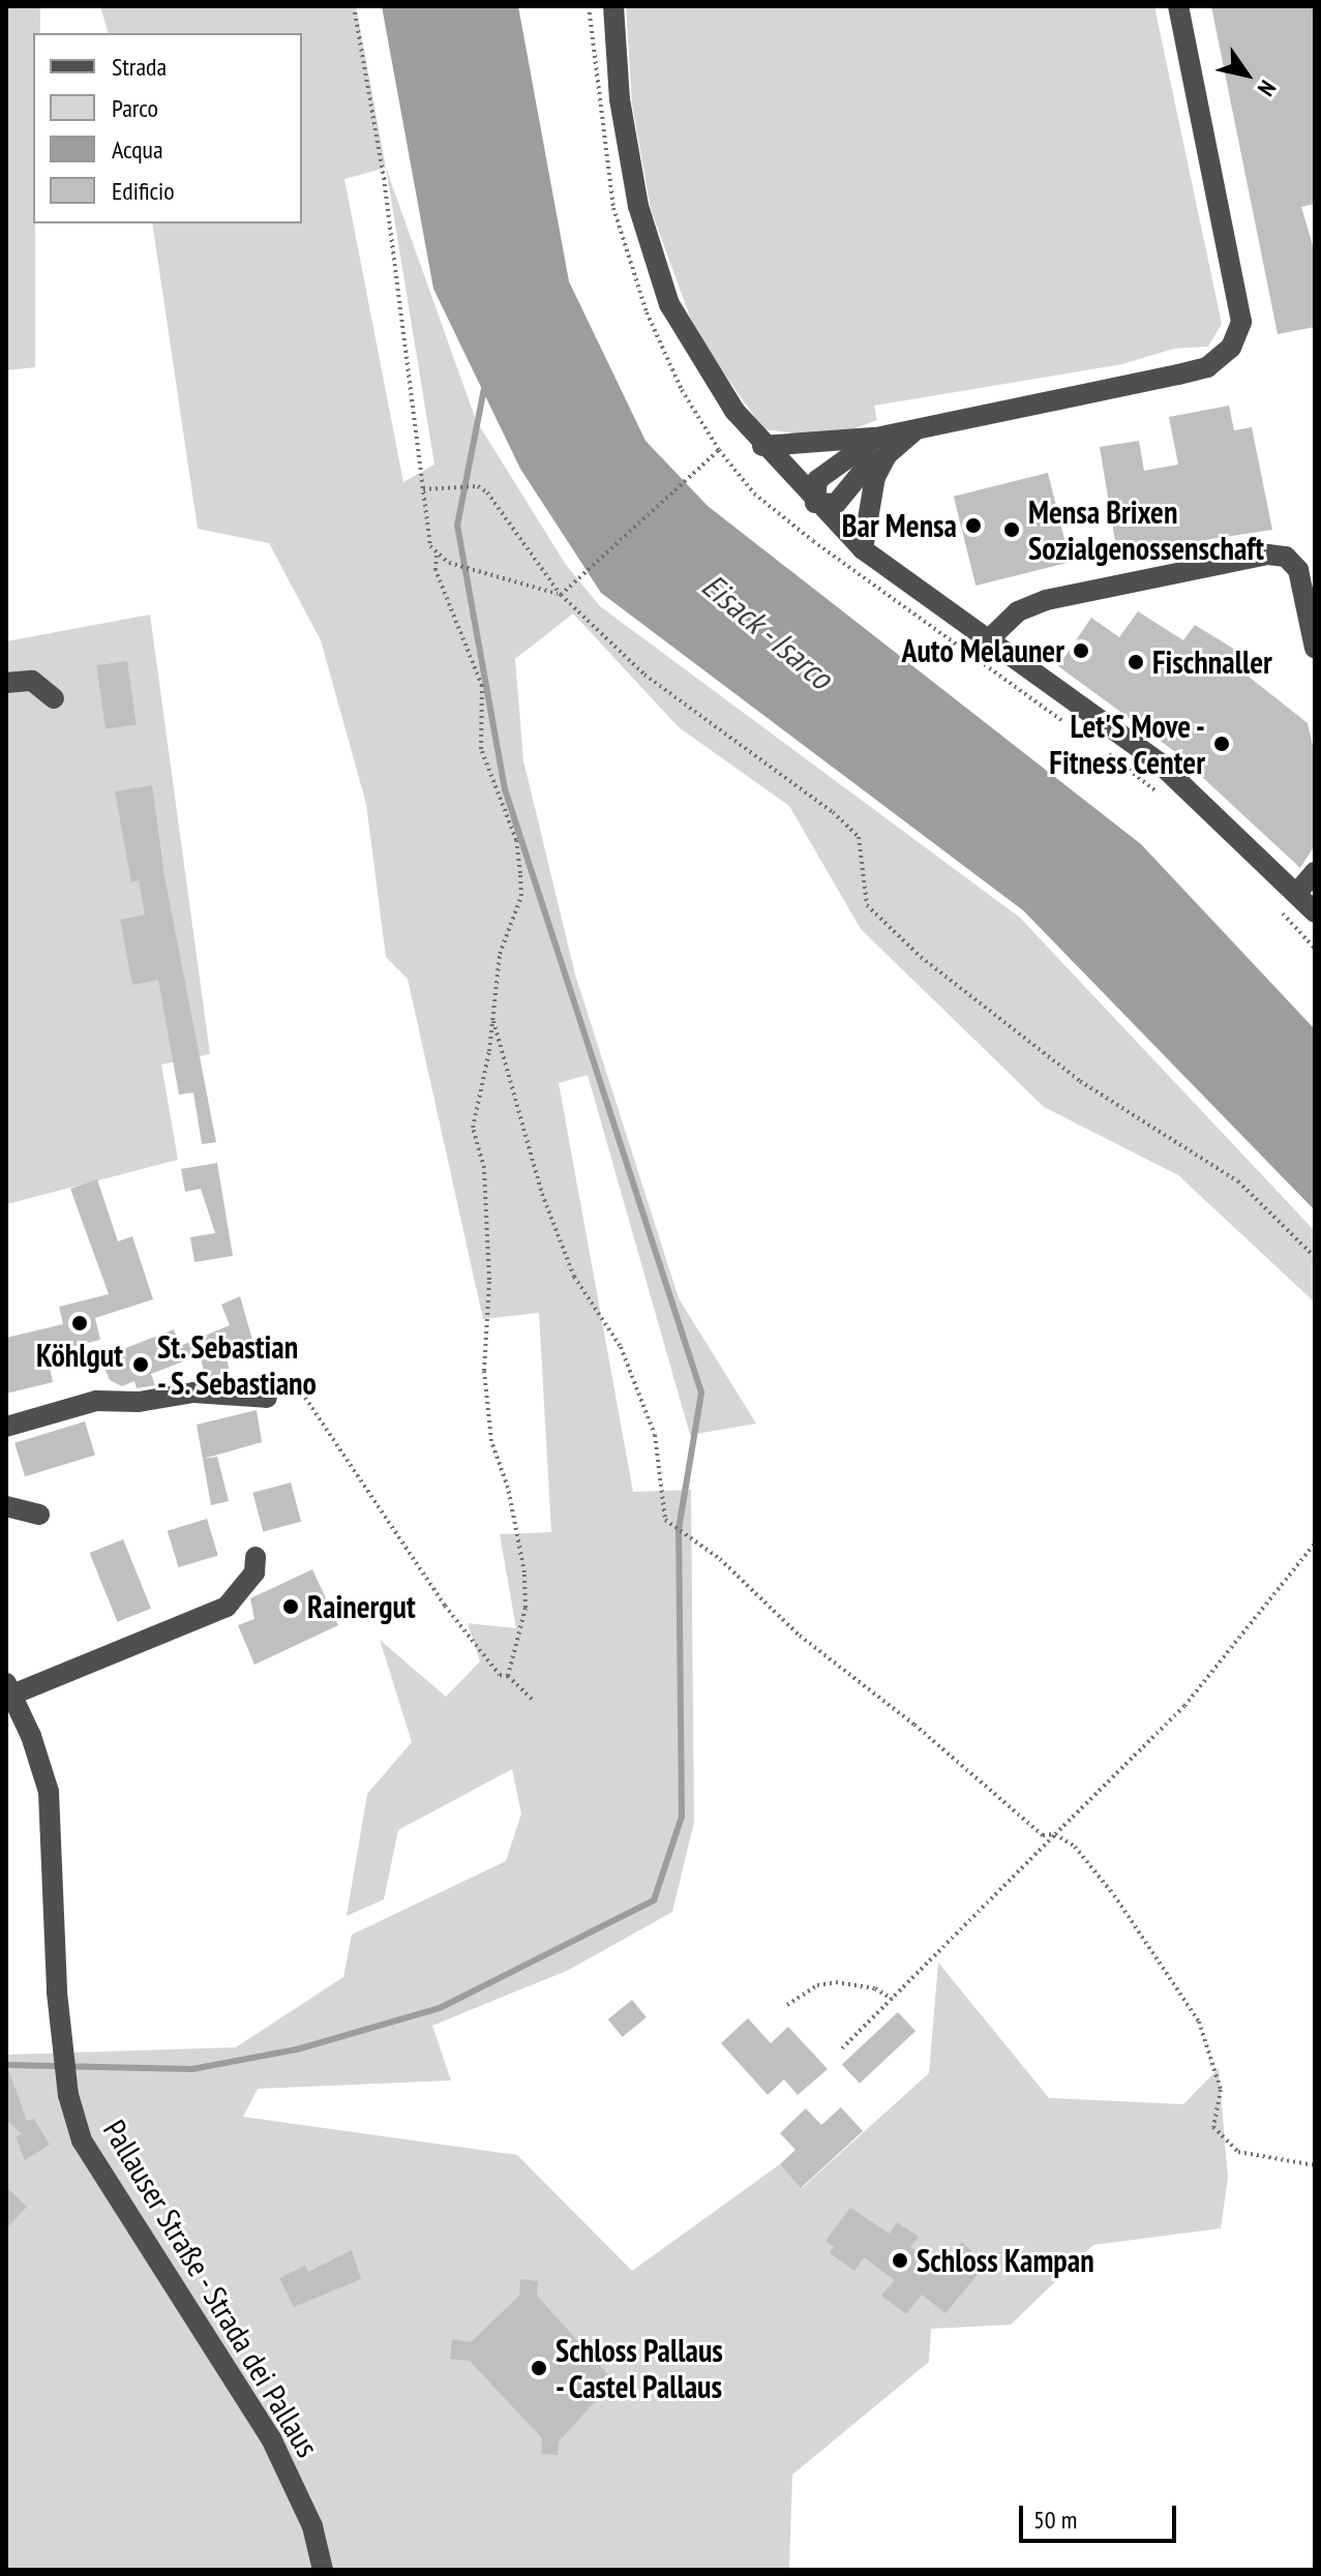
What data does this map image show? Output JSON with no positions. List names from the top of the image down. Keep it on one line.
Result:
{"streets":{"street":["Pallauser Straße - Strada dei Pallaus"]},"water":["Eisack - Isarco"],"places":["Bar Mensa","Mensa Brixen Sozialgenossenschaft","Auto Melauner","Fischnaller","Let'S Move - Fitness Center","Köhlgut","St. Sebastian - S. Sebastiano","Rainergut","Schloss Kampan","Schloss Pallaus - Castel Pallaus"],"legend":["Strada","Parco","Acqua","Edificio"],"scale_bar":"50 m","north":"bottom right"}
